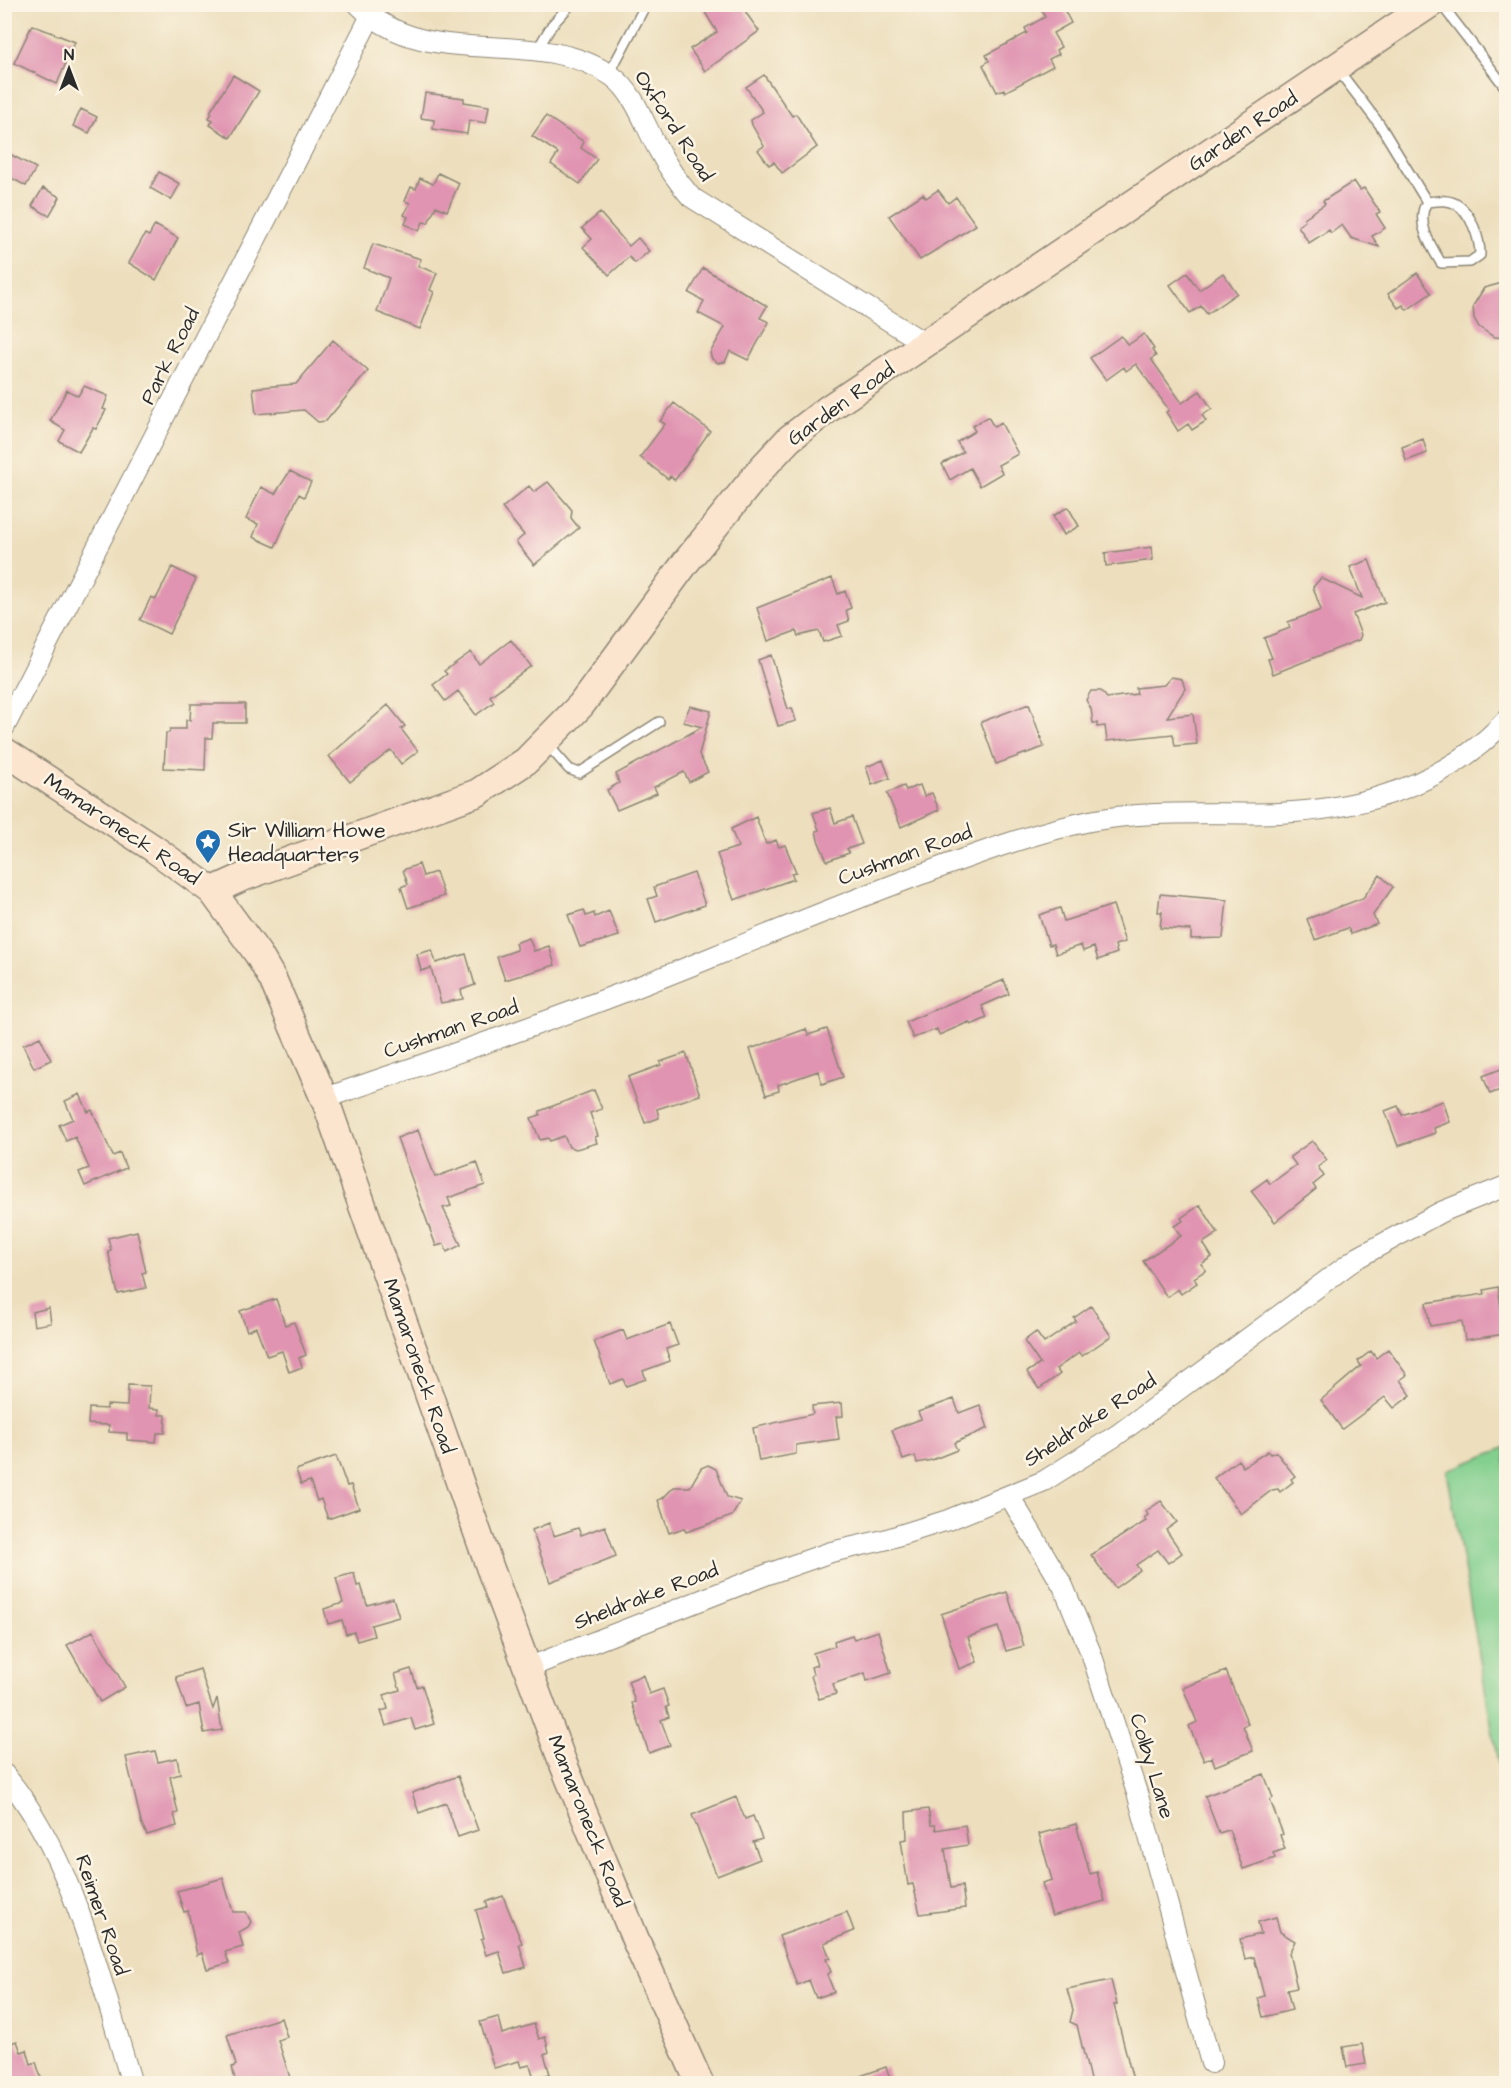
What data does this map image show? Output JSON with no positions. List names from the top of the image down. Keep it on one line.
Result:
{"streets":{"street":["Oxford Road","Garden Road","Park Road","Mamaroneck Road","Cushman Road","Sheldrake Road","Colby Lane","Reimer Road"]},"crossings":[["Oxford Road","Garden Road"],["Oxford Road","Park Road"],["Garden Road","Mamaroneck Road"],["Mamaroneck Road","Cushman Road"],["Mamaroneck Road","Sheldrake Road"],["Sheldrake Road","Colby Lane"]],"places":{"place":["Sir William Howe Headquarters"]},"north":"top"}
